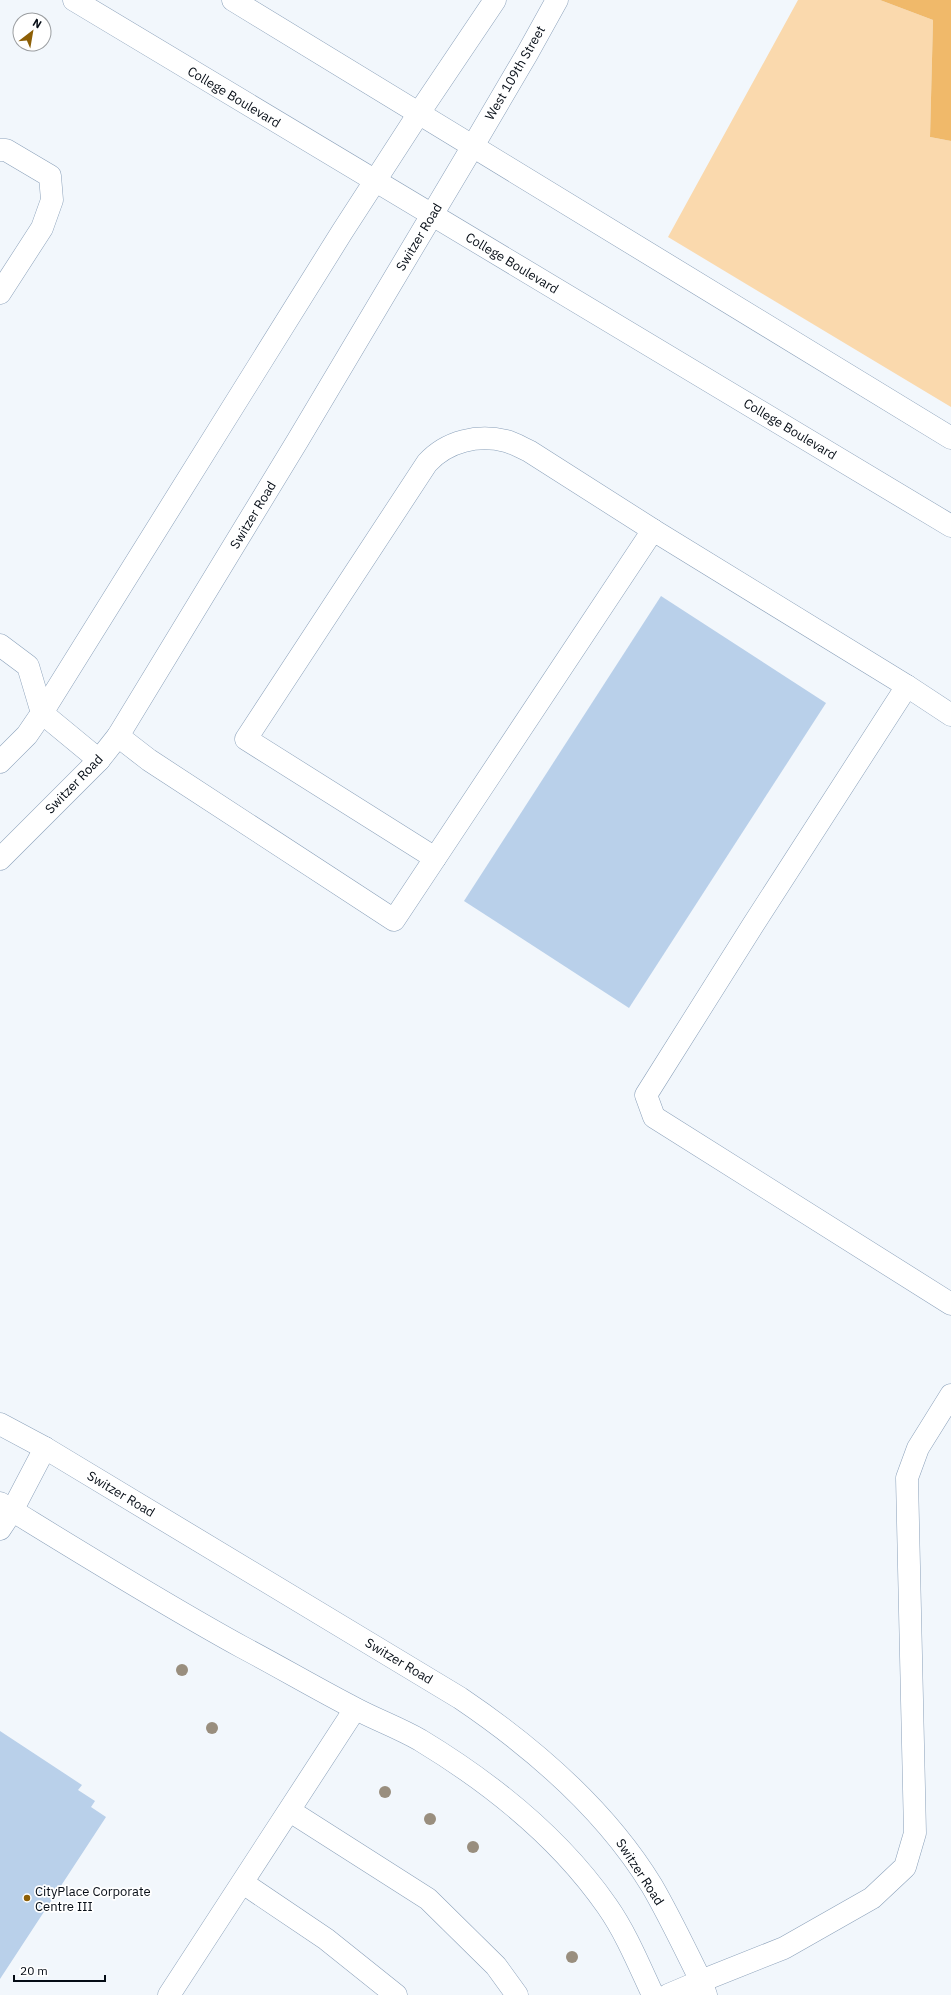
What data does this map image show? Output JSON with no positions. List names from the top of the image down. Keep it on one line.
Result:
{"streets":{"main road":["West 109th Street","College Boulevard","Switzer Road"]},"crossings":[["West 109th Street","Switzer Road"],["College Boulevard","Switzer Road"]],"places":["CityPlace Corporate Centre III"],"scale_bar":"20 m","north":"top right"}
